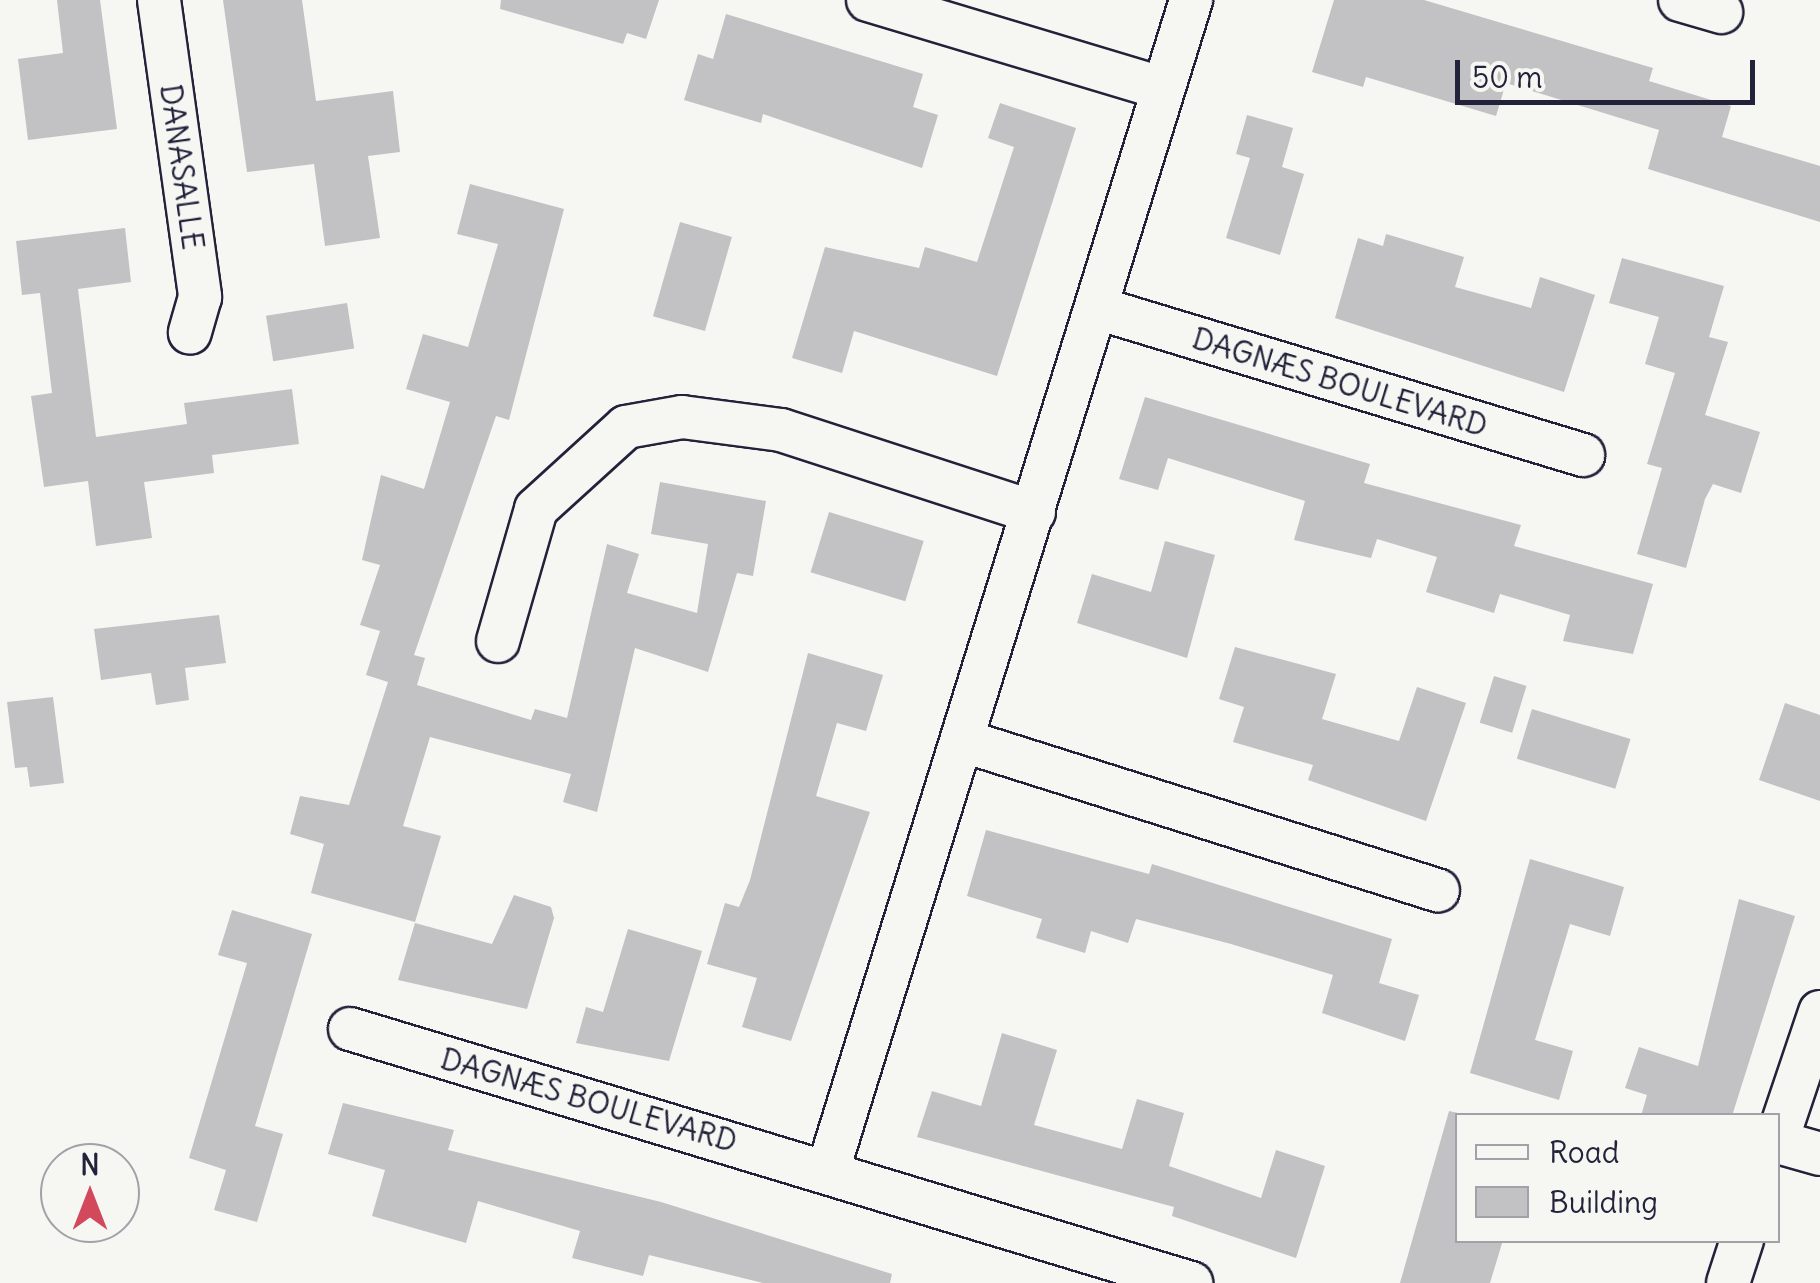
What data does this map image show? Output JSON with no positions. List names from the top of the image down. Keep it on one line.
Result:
{"streets":{"street":["DANASALLE","DAGNÆS BOULEVARD"]},"legend":["Road","Building"],"scale_bar":"50 m","north":"top"}
